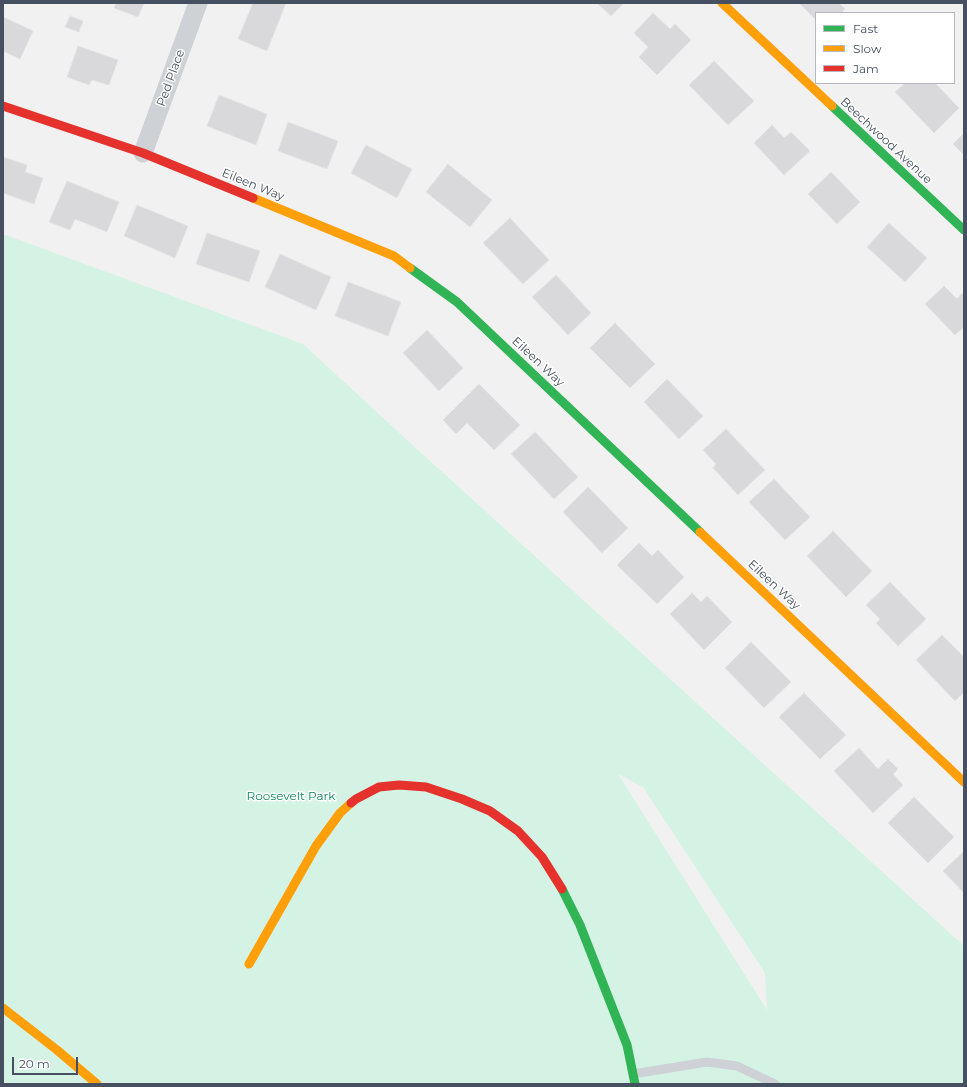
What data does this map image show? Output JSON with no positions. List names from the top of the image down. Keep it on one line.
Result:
{"streets":{"street":["Ped Place","Beechwood Avenue","Eileen Way"]},"crossings":[["Ped Place","Eileen Way"]],"parks":["Roosevelt Park"],"legend":["Fast","Slow","Jam"],"scale_bar":"20 m"}
